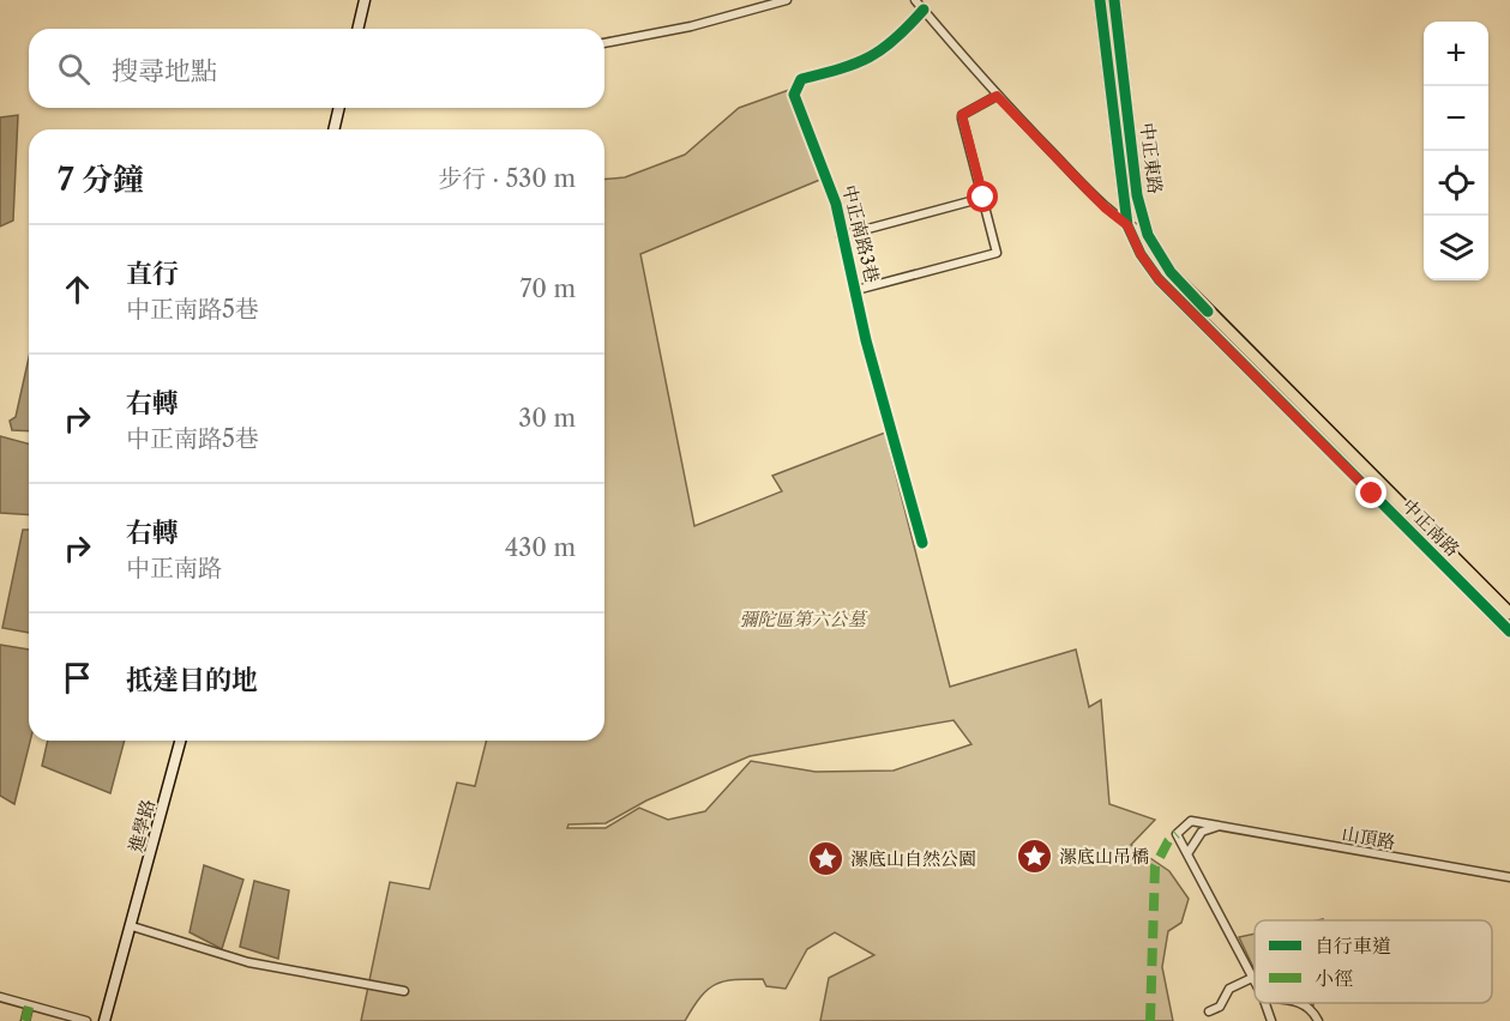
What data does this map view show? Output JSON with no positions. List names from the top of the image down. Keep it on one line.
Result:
{"streets":{"main road":["中正東路","中正南路"],"street":["中正南路3巷","進學路","山頂路"]},"crossings":[["中正東路","中正南路"],["中正南路3巷","中正南路"]],"parks":["彌陀區第六公墓"],"places":{"place":["漯底山吊橋","漯底山自然公園"]},"legend":["自行車道","小徑"],"page":{"map_buttons":["+","−"],"search":"搜尋地點","heading":["7 分鐘","步行 · 530 m"],"list":[["直行","中正南路5巷","70 m"],["右轉","中正南路5巷","30 m"],["右轉","中正南路","430 m"],"抵達目的地"]}}
